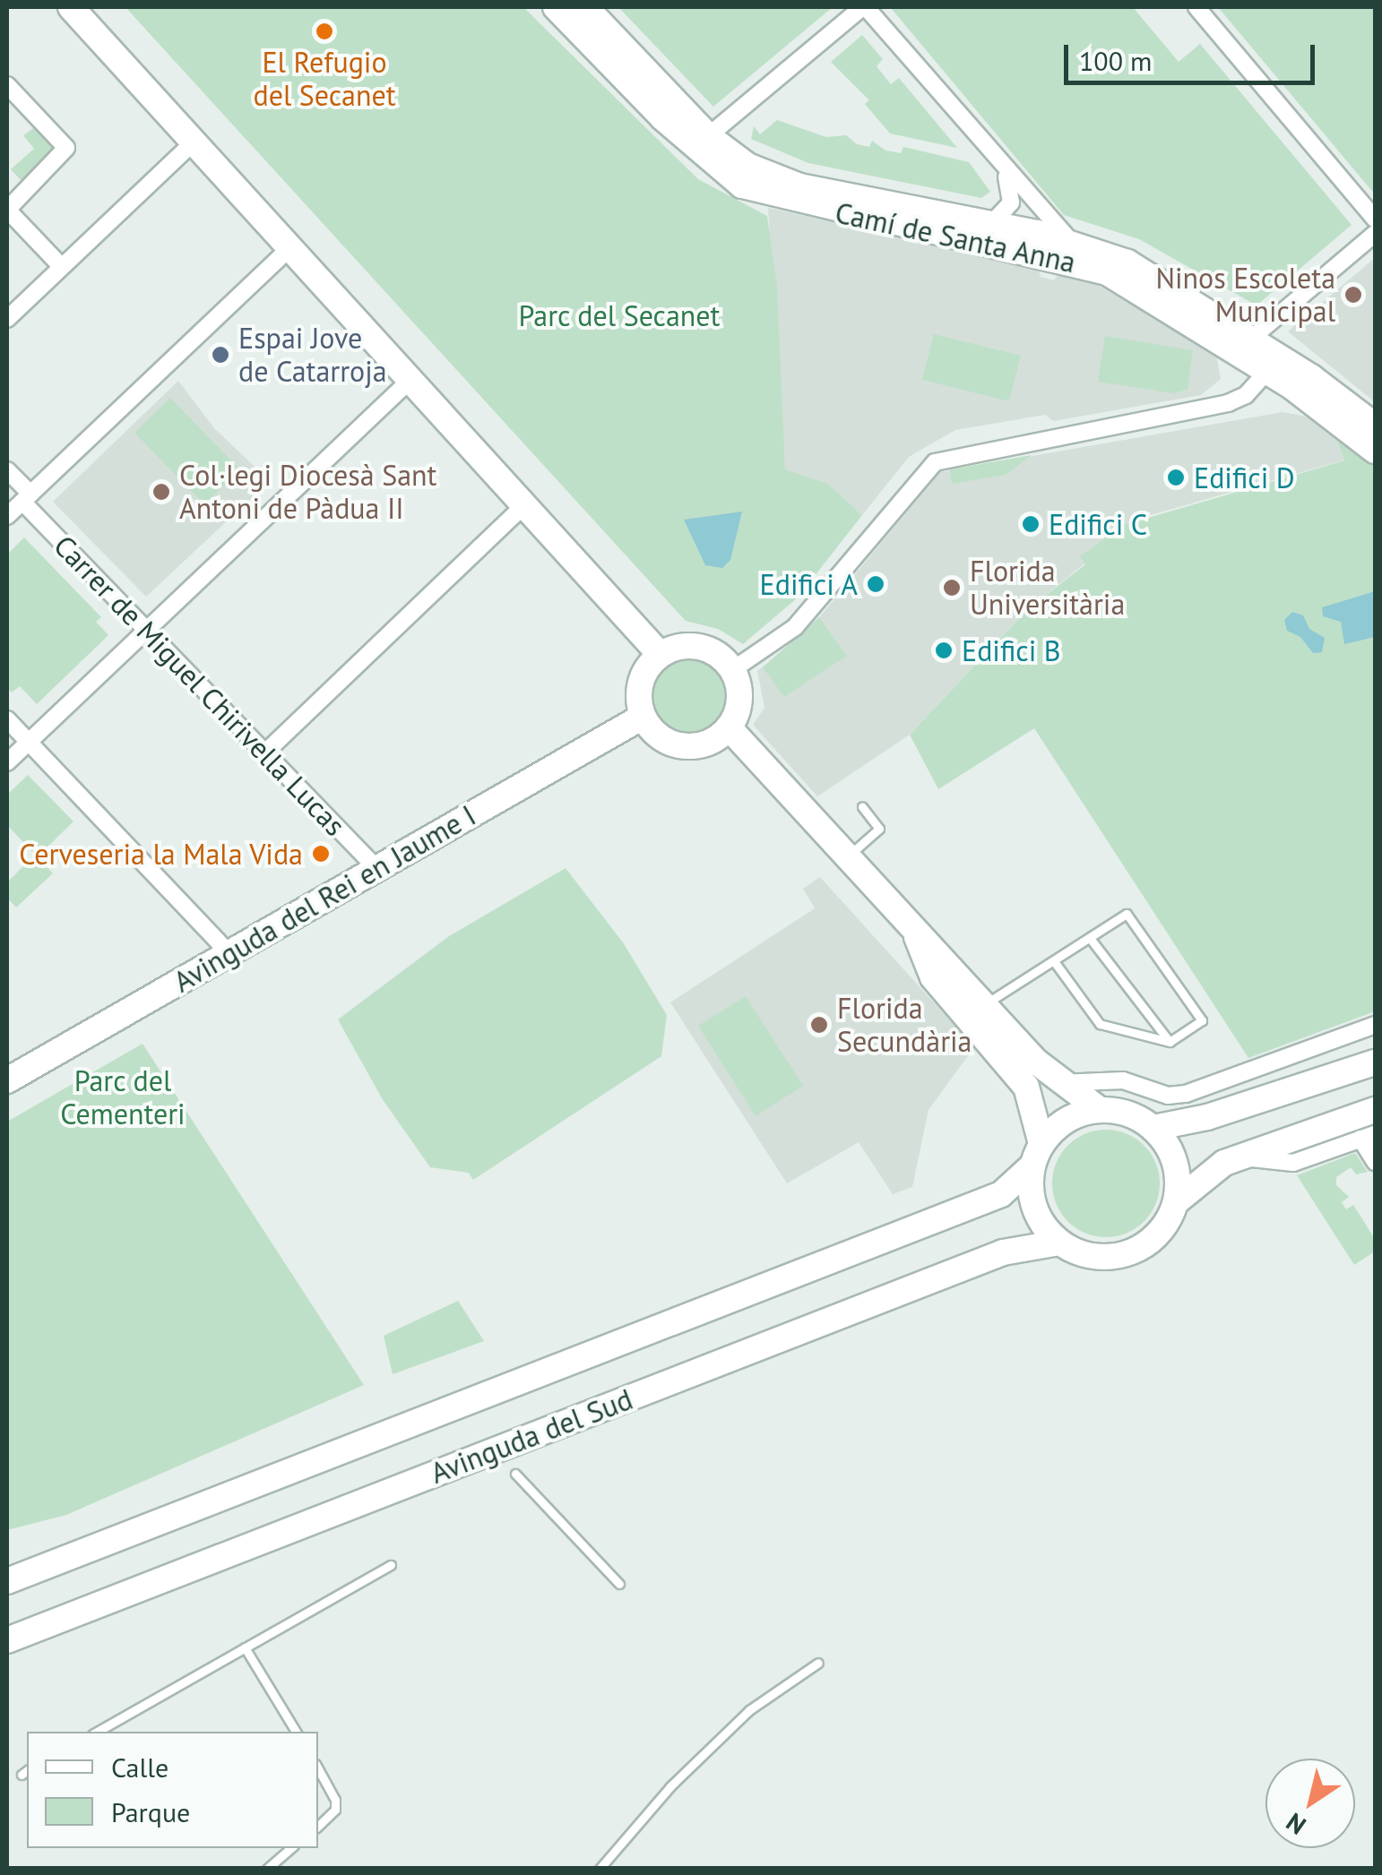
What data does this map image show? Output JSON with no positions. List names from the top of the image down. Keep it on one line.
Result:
{"streets":{"street":["Camí de Santa Anna","Carrer de Miguel Chirivella Lucas","Avinguda del Rei en Jaume I","Avinguda del Sud"]},"crossings":[["Carrer de Miguel Chirivella Lucas","Avinguda del Rei en Jaume I"]],"parks":["Parc del Secanet","Parc del Cementeri"],"places":["El Refugio del Secanet","Ninos Escoleta Municipal","Espai Jove de Catarroja","Edifici D","Col·legi Diocesà Sant Antoni de Pàdua II","Edifici C","Edifici A","Florida Universitària","Edifici B","Cerveseria la Mala Vida","Florida Secundària"],"legend":["Calle","Parque"],"scale_bar":"100 m","north":"bottom left"}
